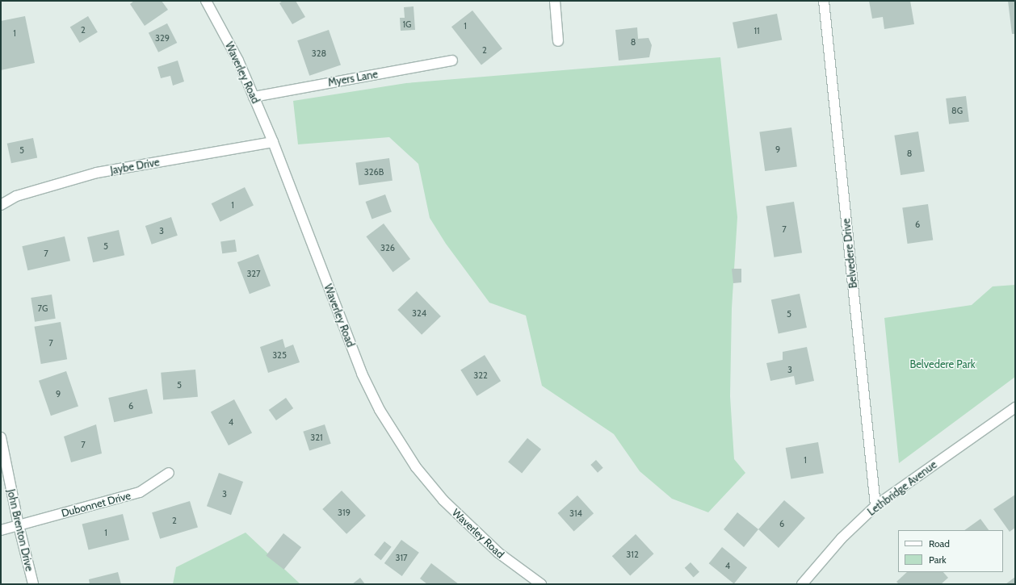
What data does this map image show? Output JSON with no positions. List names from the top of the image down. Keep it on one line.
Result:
{"streets":{"street":["Waverley Road","Myers Lane","Jaybe Drive","Belvedere Drive","Lethbridge Avenue","Dubonnet Drive","John Brenton Drive"]},"crossings":[["Waverley Road","Myers Lane"],["Waverley Road","Jaybe Drive"],["Belvedere Drive","Lethbridge Avenue"],["Dubonnet Drive","John Brenton Drive"]],"parks":["Belvedere Park"],"house_numbers":["1G","1","2","11","1","329","8","2","328","8G","9","5","8","326B","1","6","7","3","5","326","7","327","7G","324","5","7","325","3","322","5","9","6","4","321","7","1","3","319","314","2","6","1","312","317","4"],"legend":["Road","Park"]}
